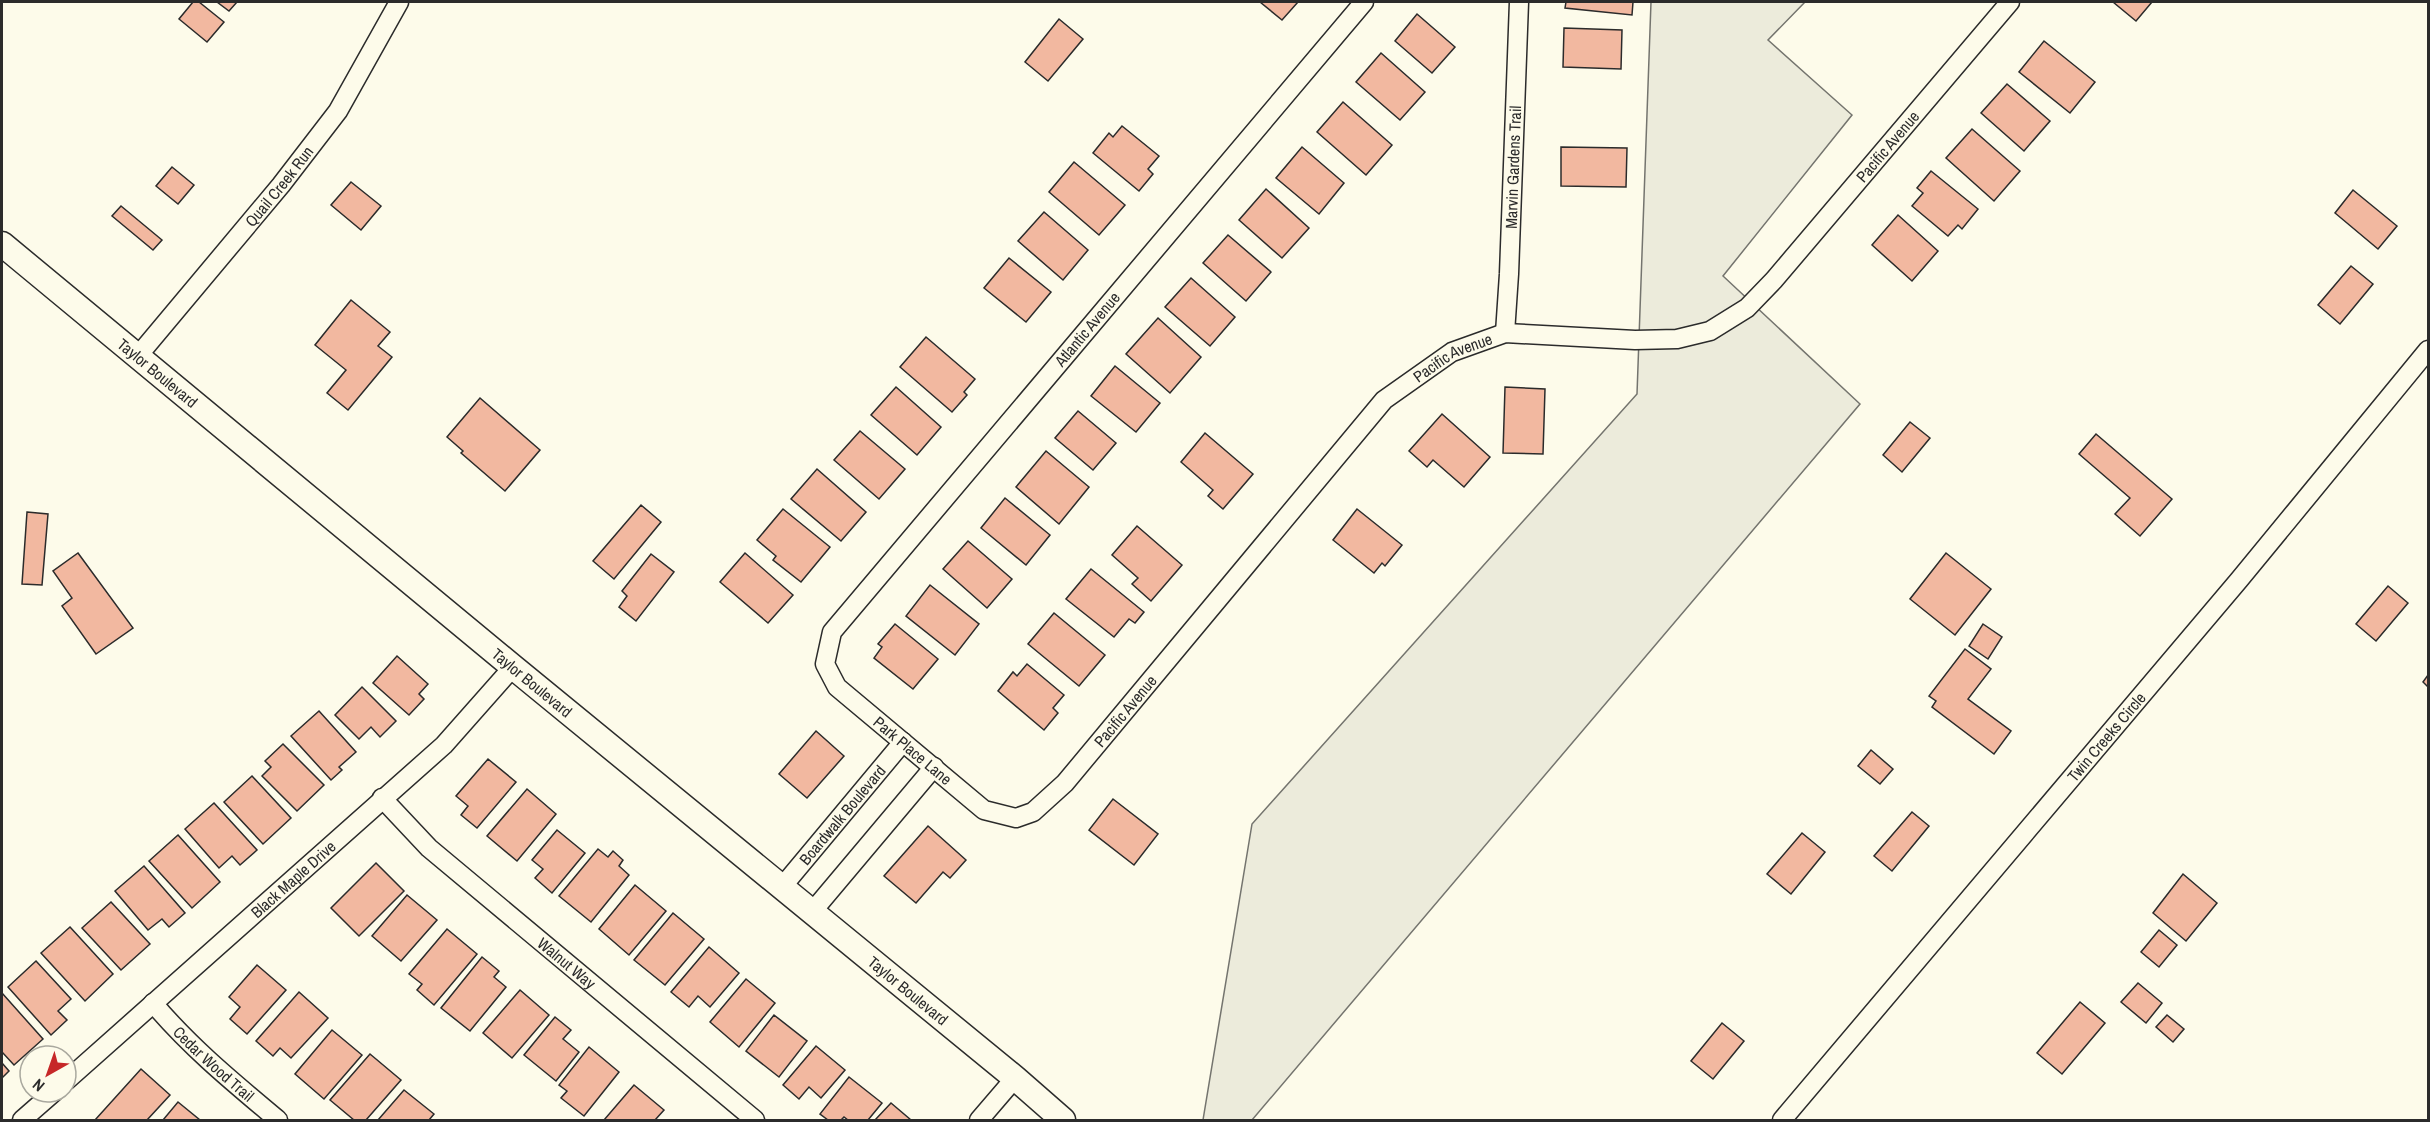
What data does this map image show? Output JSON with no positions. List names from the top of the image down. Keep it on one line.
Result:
{"streets":{"street":["Pacific Avenue","Marvin Gardens Trail","Quail Creek Run","Atlantic Avenue","Taylor Boulevard","Twin Creeks Circle","Park Place Lane","Boardwalk Boulevard","Black Maple Drive","Walnut Way","Cedar Wood Trail"]},"crossings":[["Pacific Avenue","Marvin Gardens Trail"],["Pacific Avenue","Park Place Lane"],["Quail Creek Run","Taylor Boulevard"],["Atlantic Avenue","Park Place Lane"],["Taylor Boulevard","Boardwalk Boulevard"],["Taylor Boulevard","Black Maple Drive"],["Park Place Lane","Boardwalk Boulevard"],["Black Maple Drive","Walnut Way"],["Black Maple Drive","Cedar Wood Trail"]],"north":"bottom left"}
